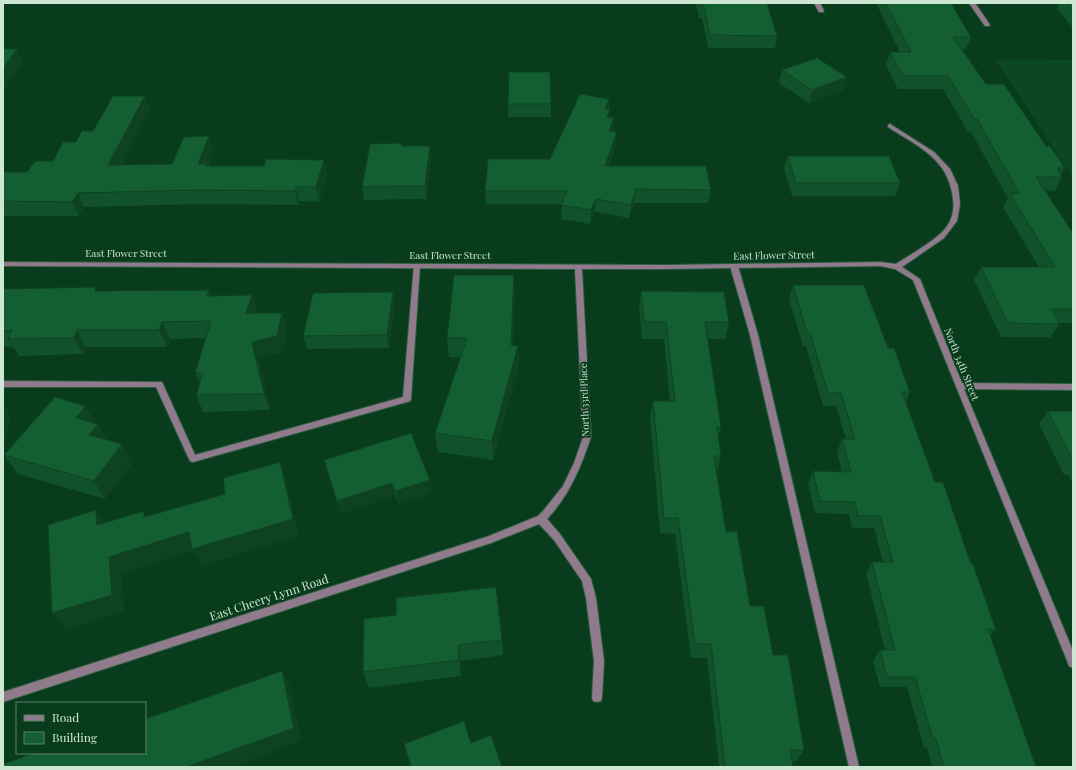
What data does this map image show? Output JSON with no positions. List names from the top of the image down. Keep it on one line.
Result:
{"streets":{"street":["East Flower Street","North 34th Street","North 33rd Place","East Cheery Lynn Road"]},"crossings":[["East Flower Street","North 34th Street"],["East Flower Street","North 33rd Place"],["North 33rd Place","East Cheery Lynn Road"]],"legend":["Road","Building"]}
